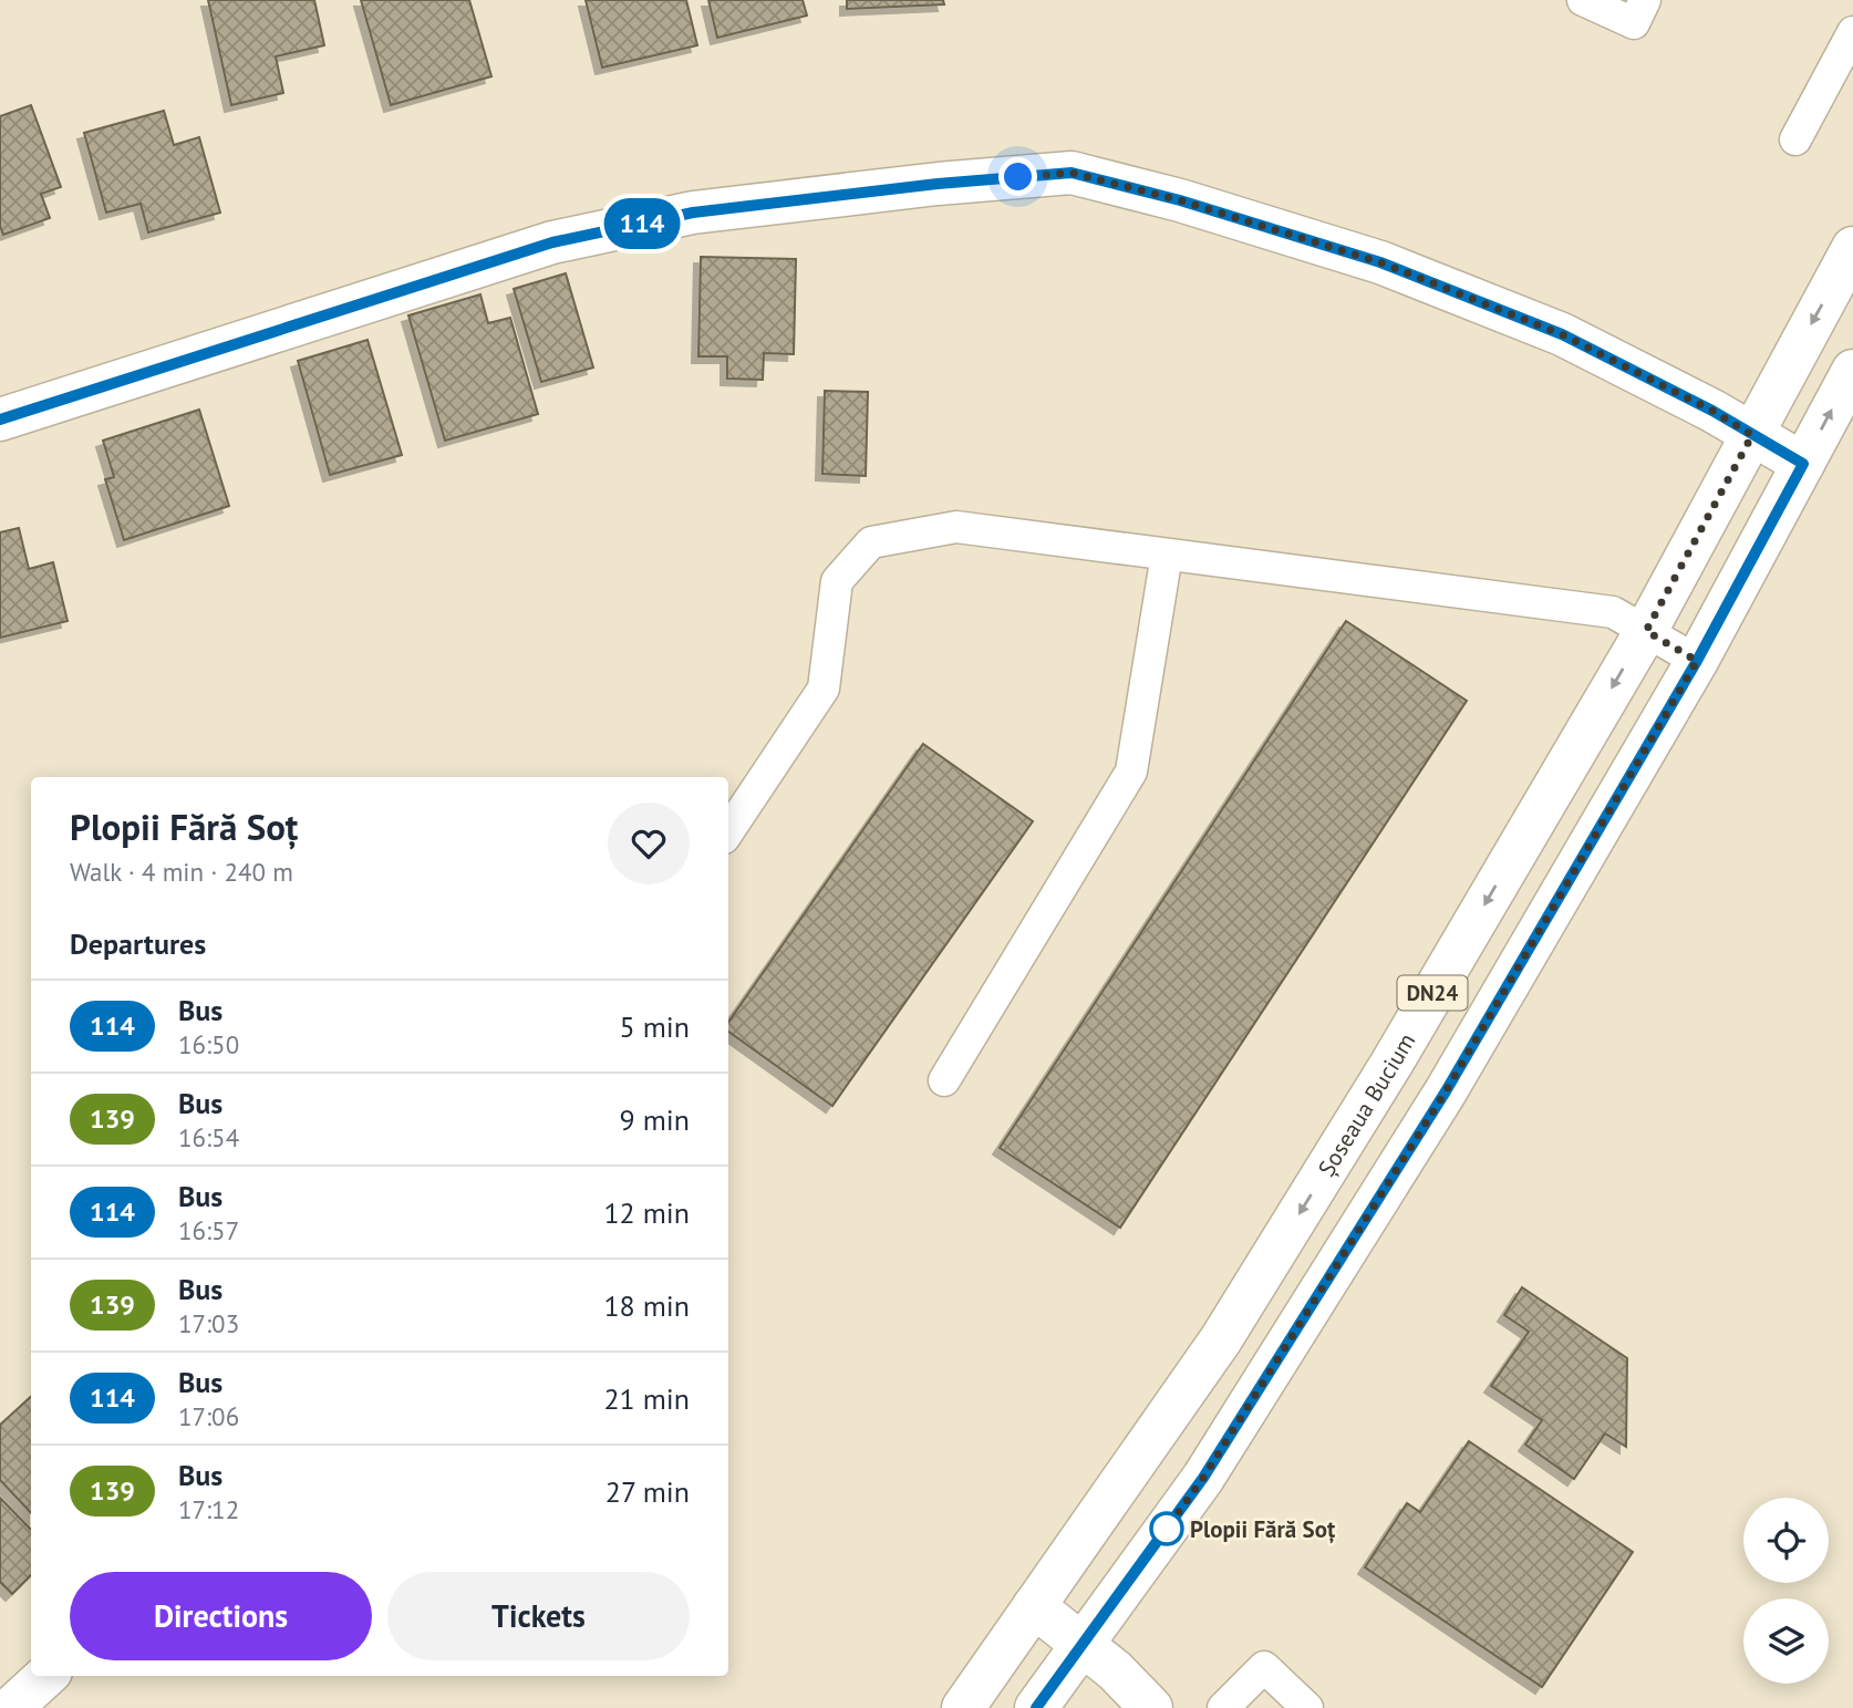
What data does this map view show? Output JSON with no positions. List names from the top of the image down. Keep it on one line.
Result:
{"streets":{"main road":["DN24","Șoseaua Bucium"]},"places":["Plopii Fără Soț"],"lines":["bus line 114"],"page":{"on_map":"114","heading":[["Plopii Fără Soț","Walk · 4 min · 240 m"],"Departures"],"list":[{"mark":"114","name":"Bus","note":"16:50","value":"5 min"},{"mark":"139","name":"Bus","note":"16:54","value":"9 min"},{"mark":"114","name":"Bus","note":"16:57","value":"12 min"},{"mark":"139","name":"Bus","note":"17:03","value":"18 min"},{"mark":"114","name":"Bus","note":"17:06","value":"21 min"},{"mark":"139","name":"Bus","note":"17:12","value":"27 min"}],"buttons":["Directions","Tickets"]}}
